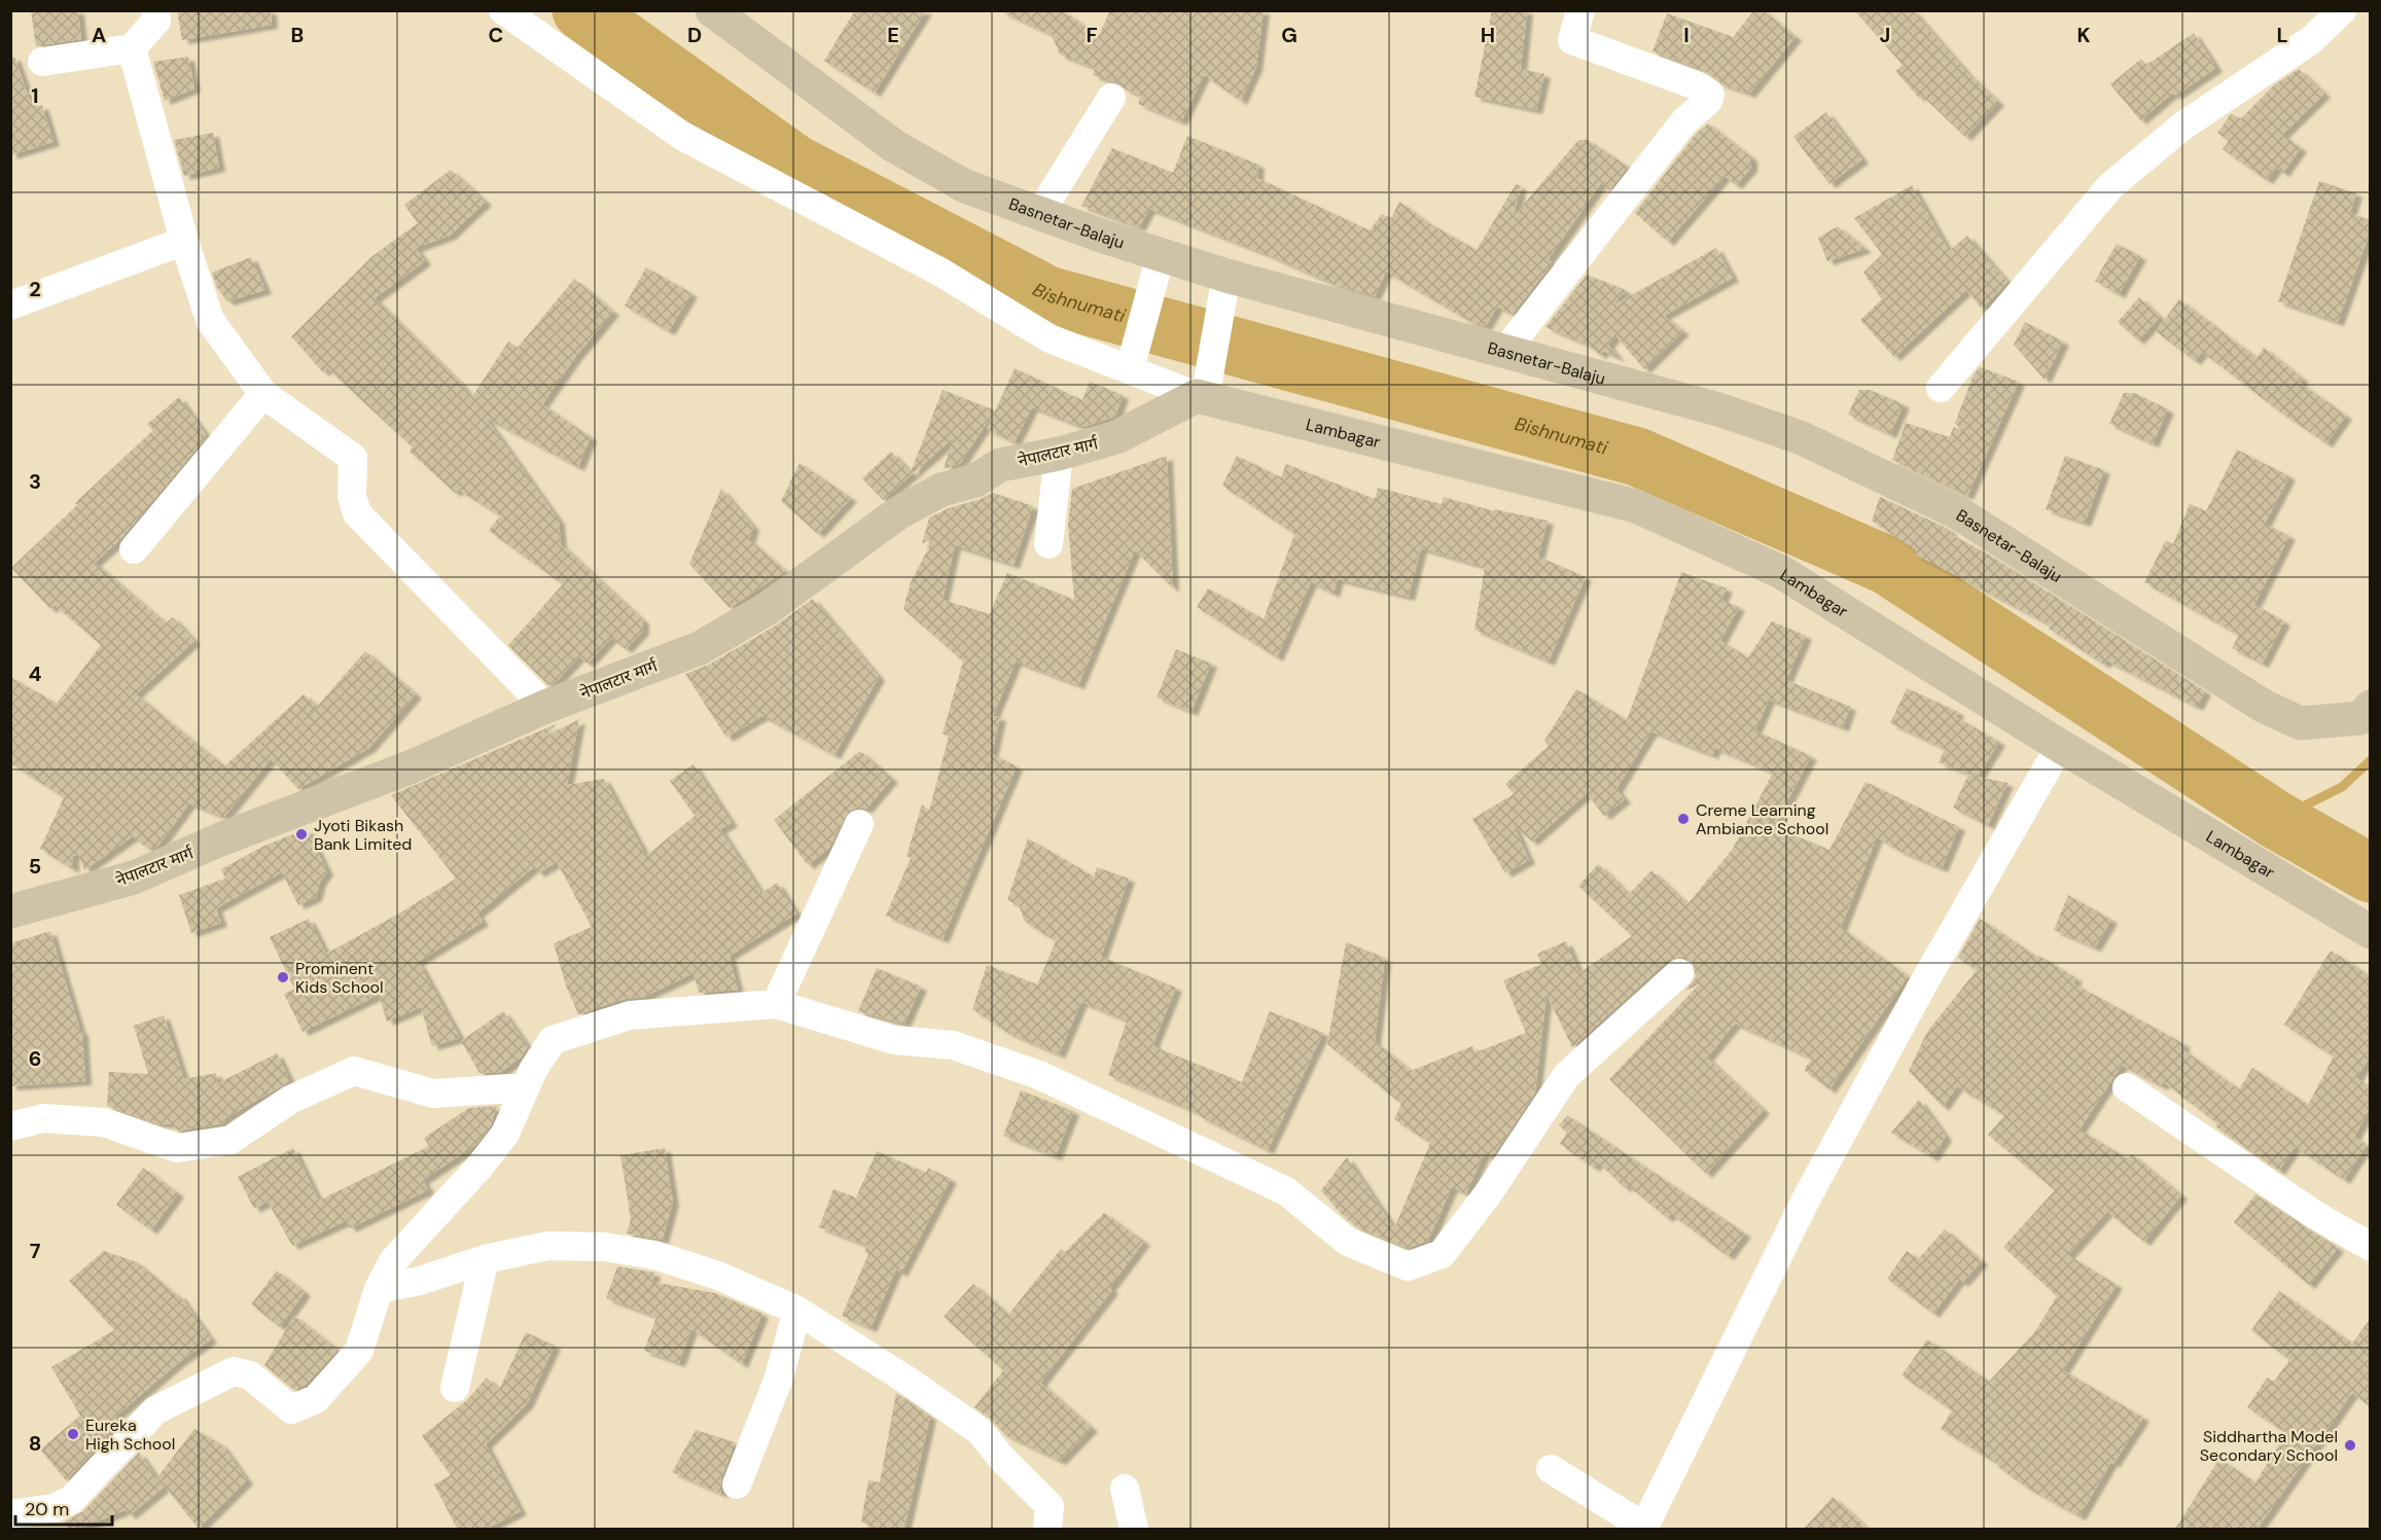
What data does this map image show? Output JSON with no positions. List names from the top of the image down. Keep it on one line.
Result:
{"streets":{"street":["Basnetar-Balaju","Lambagar","नेपालटार मार्ग"]},"crossings":[["Lambagar","नेपालटार मार्ग"]],"water":["Bishnumati"],"places":["Creme Learning Ambiance School","Jyoti Bikash Bank Limited","Prominent Kids School","Eureka High School","Siddhartha Model Secondary School"],"scale_bar":"20 m","grid":{"columns":["A","B","C","D","E","F","G","H","I","J","K","L"],"rows":["1","2","3","4","5","6","7","8"]}}
